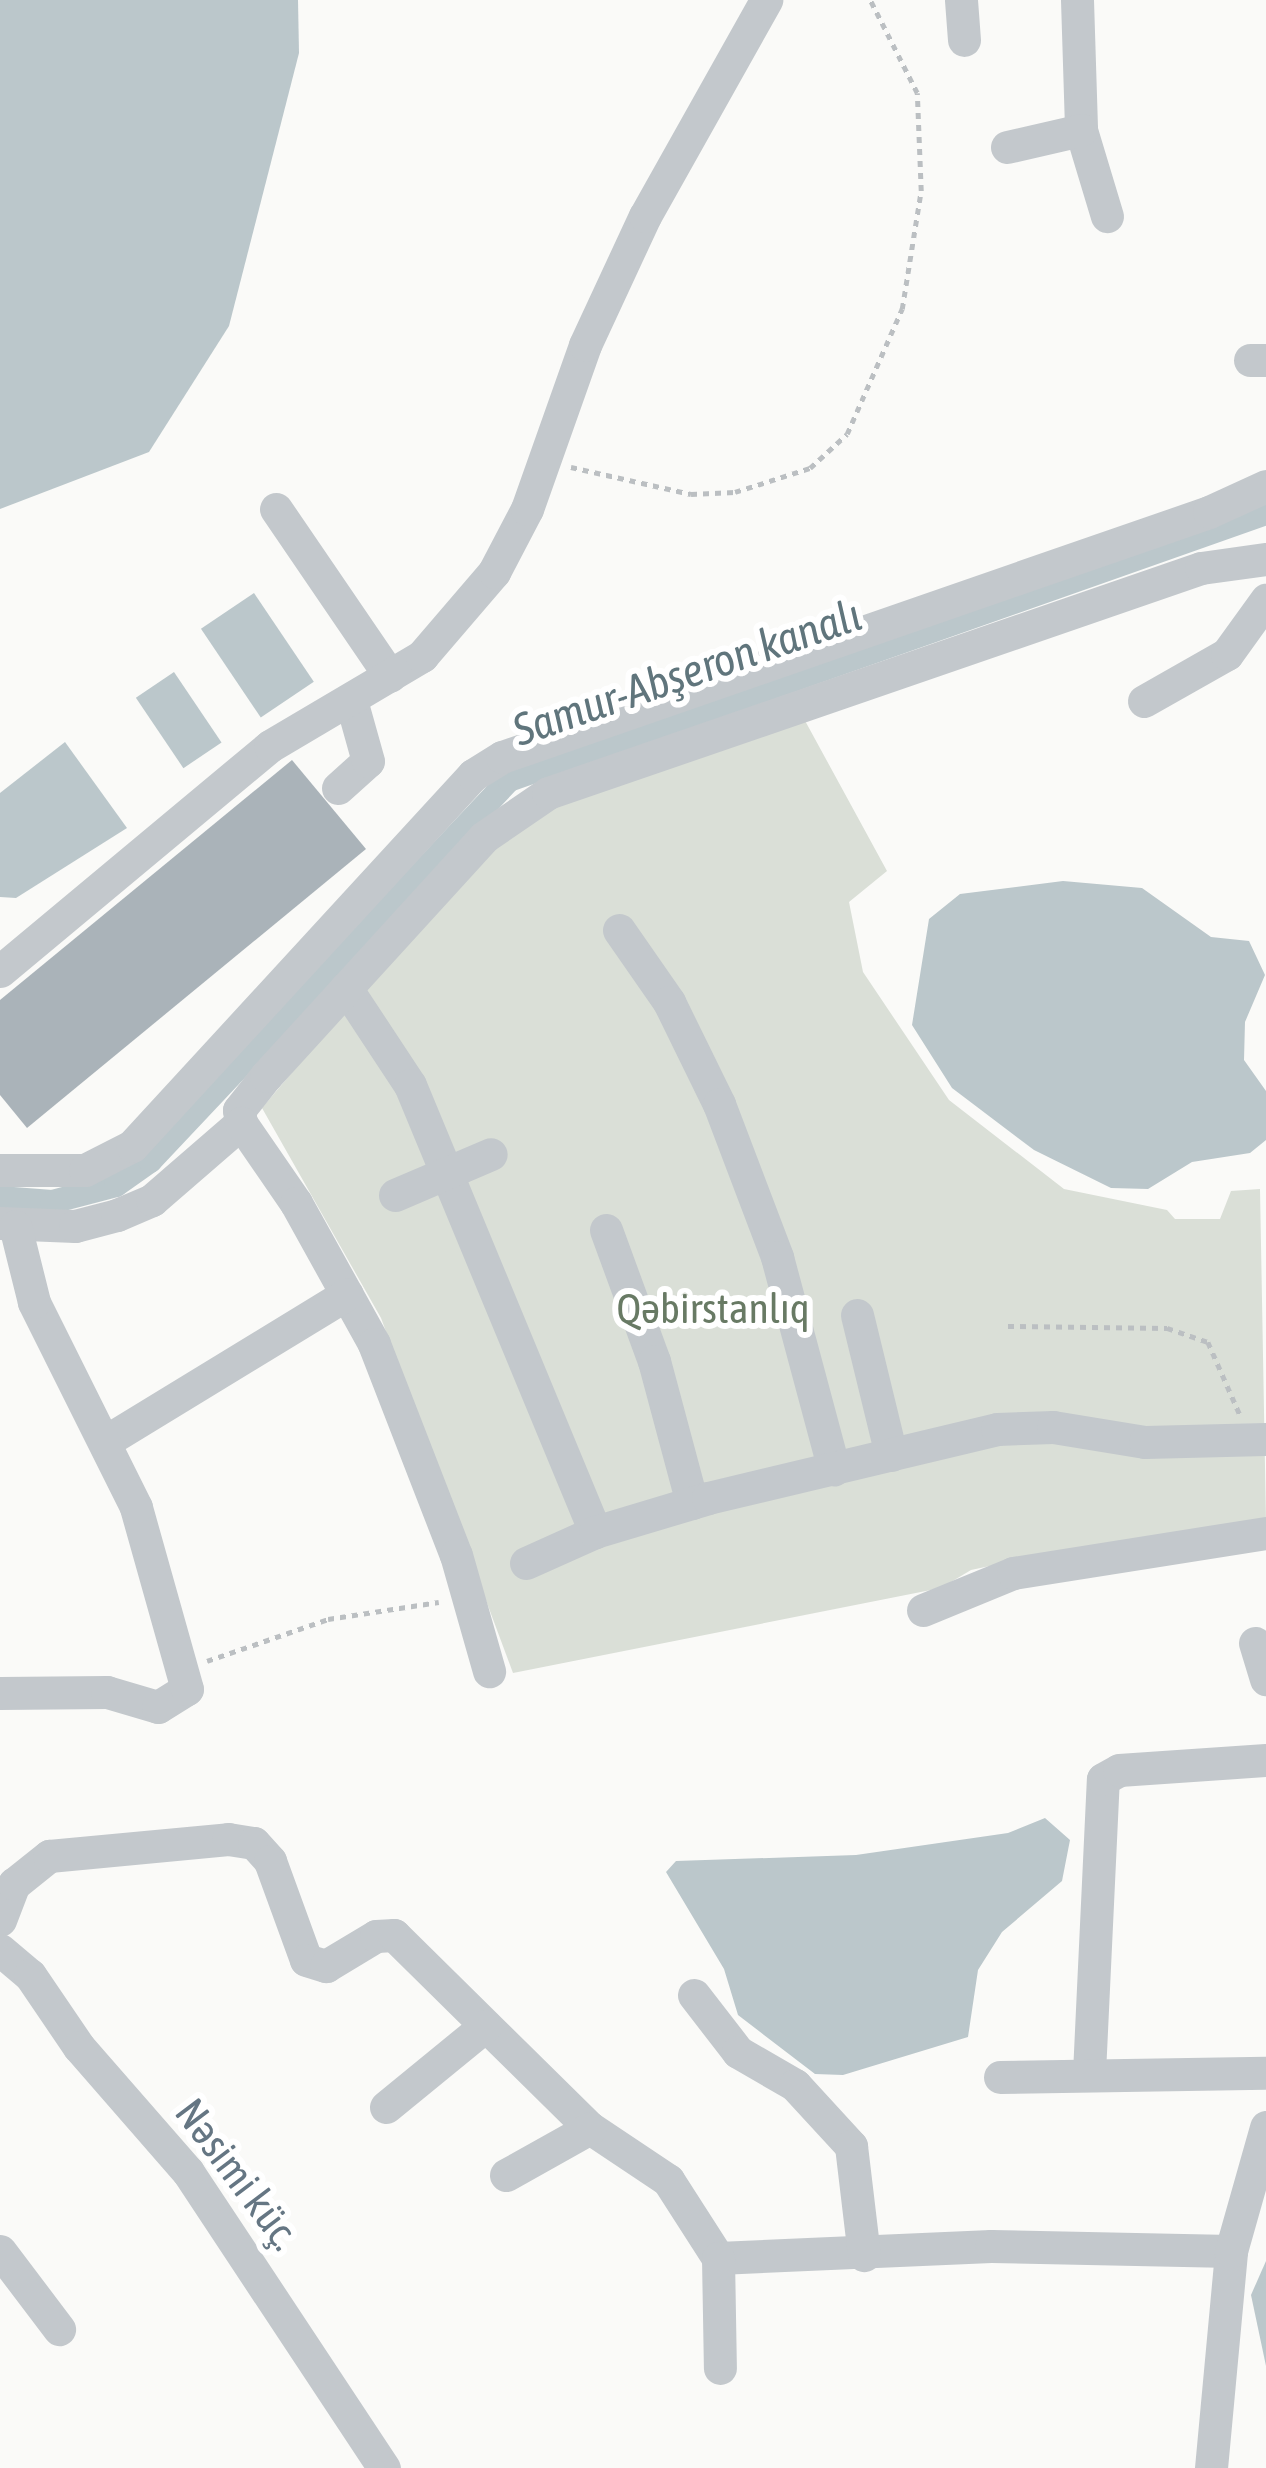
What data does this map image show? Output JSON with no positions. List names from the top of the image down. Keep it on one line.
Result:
{"streets":{"street":["Nəsimi küç."]},"water":["Samur-Abşeron kanalı"],"parks":["Qəbirstanlıq"]}
